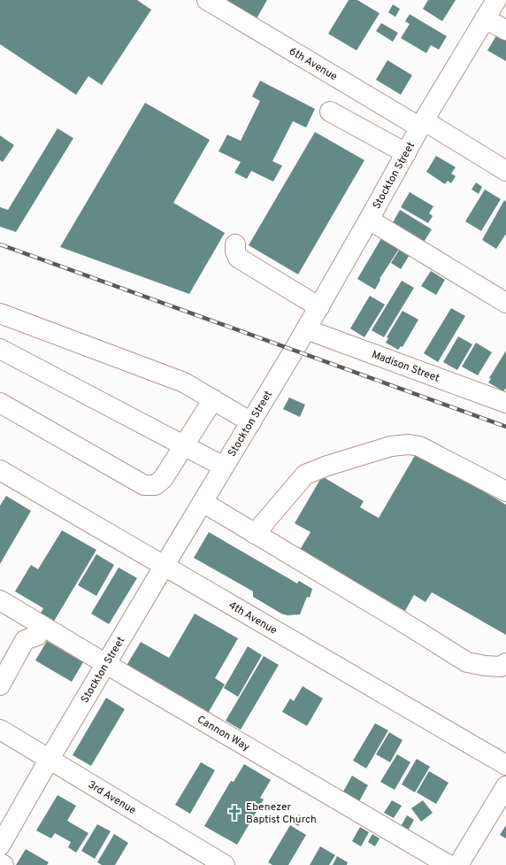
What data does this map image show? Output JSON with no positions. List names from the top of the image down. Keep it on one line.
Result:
{"streets":{"street":["6th Avenue","Stockton Street","Madison Street","4th Avenue","Cannon Way","3rd Avenue"]},"crossings":[["6th Avenue","Stockton Street"],["Stockton Street","Madison Street"],["Stockton Street","4th Avenue"],["Stockton Street","Cannon Way"],["Stockton Street","3rd Avenue"]],"places":{"church":["Ebenezer Baptist Church"]}}
